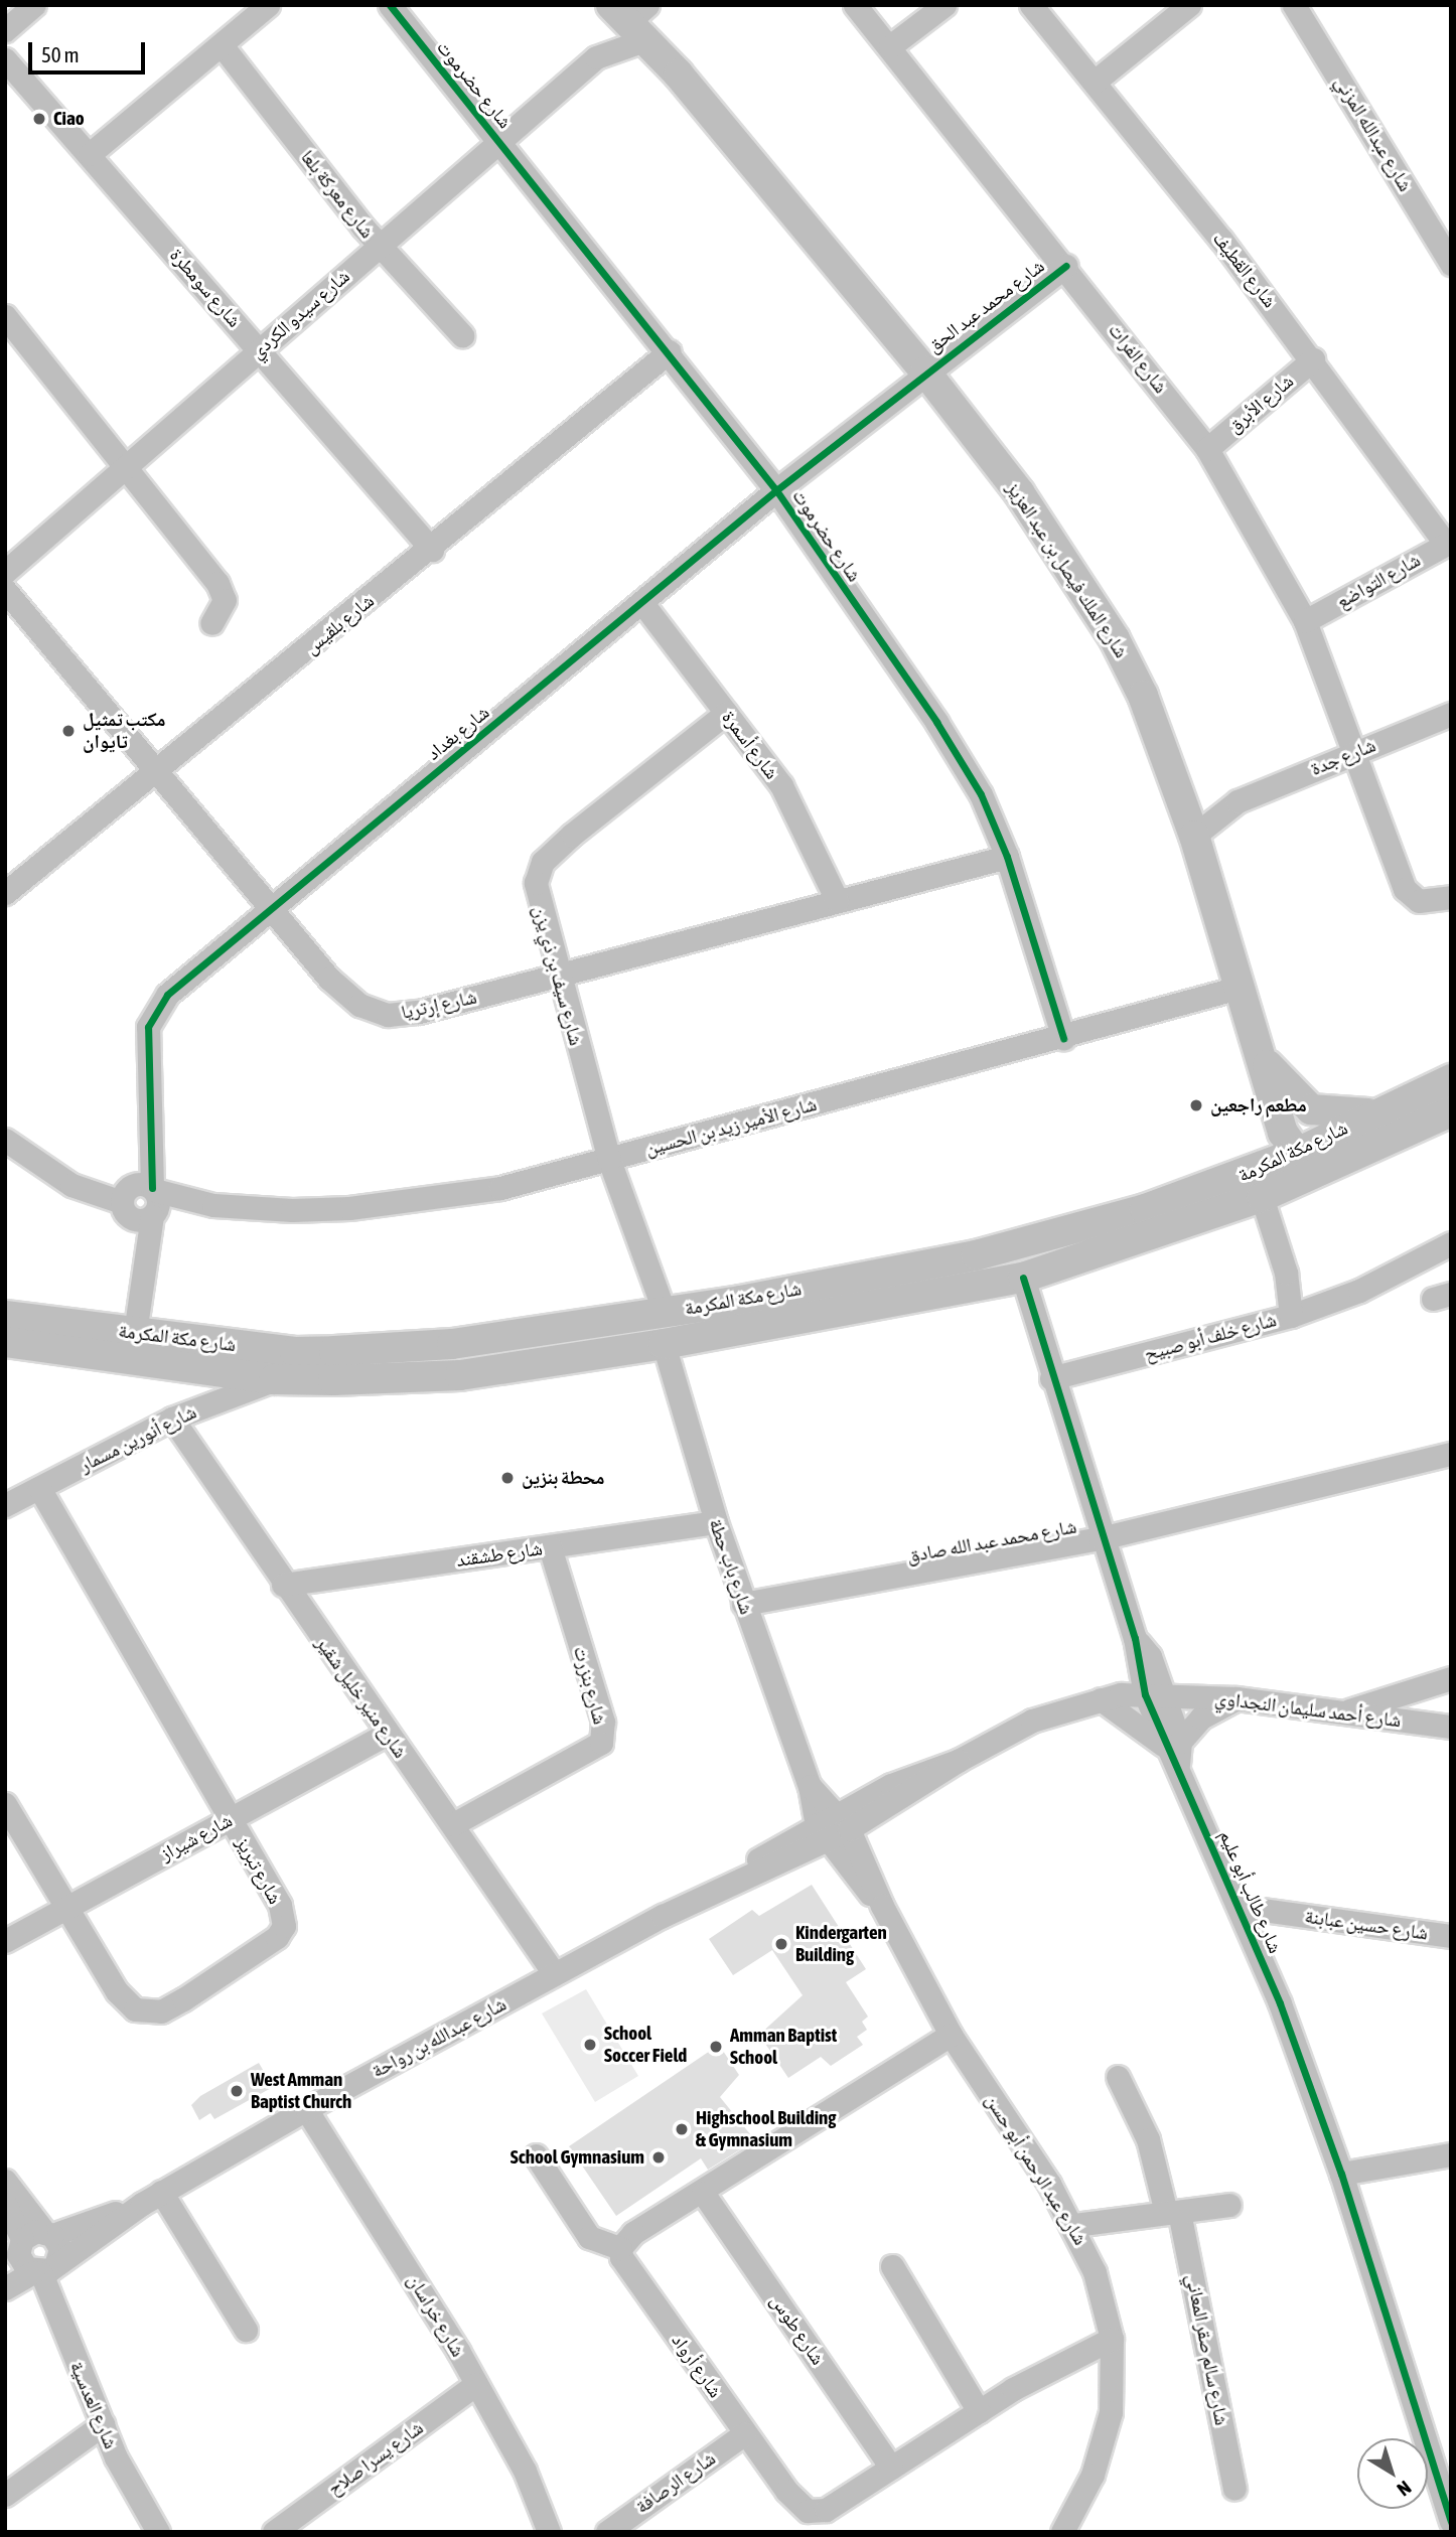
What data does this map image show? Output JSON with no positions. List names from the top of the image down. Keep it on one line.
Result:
{"streets":{"main road":["شارع الملك فيصل بن عبد العزيز","شارع مكة المكرمة"],"street":["شارع حضرموت","شارع عبدالله المزني","شارع معركة بلعا","شارع القطيف","شارع سومطرة","شارع محمد عبد الحق","شارع سيدو الكردي","شارع الفرات","شارع الأبرق","شارع التواضع","شارع بلقيس","شارع بغداد","شارع أسمرة","شارع جدة","شارع سيف بن ذي يزن","شارع إرتريا","شارع الأمير زيد بن الحسين","شارع خلف أبو صبيح","شارع أنورين مسمار","شارع محمد عبد الله صادق","شارع طشقند","شارع باب حطة","شارع بنزرت","شارع منير خليل شقير","شارع أحمد سليمان النجداوي","شارع شيراز","شارع تبريز","شارع طالب أبو عليم","شارع حسين عبابنة","شارع عبدالله بن رواحة","شارع عبد الرحمن أبو حسن","شارع خراسان","شارع طوس","شارع سالم صقر المعاني","شارع أرواد","شارع العدسية","شارع يسرا صلاح","شارع الرصافة"]},"crossings":[["شارع حضرموت","شارع سيدو الكردي"],["شارع حضرموت","شارع بلقيس"],["شارع حضرموت","شارع بغداد"],["شارع حضرموت","شارع إرتريا"],["شارع حضرموت","شارع الأمير زيد بن الحسين"],["شارع معركة بلعا","شارع سيدو الكردي"],["شارع القطيف","شارع الأبرق"],["شارع القطيف","شارع التواضع"],["شارع سومطرة","شارع سيدو الكردي"],["شارع سومطرة","شارع بلقيس"],["شارع محمد عبد الحق","شارع الفرات"],["شارع محمد عبد الحق","شارع الملك فيصل بن عبد العزيز"],["شارع محمد عبد الحق","شارع بغداد"],["شارع سيدو الكردي","شارع الملك فيصل بن عبد العزيز"],["شارع الفرات","شارع الأبرق"],["شارع الفرات","شارع التواضع"],["شارع الفرات","شارع جدة"],["شارع الملك فيصل بن عبد العزيز","شارع بغداد"],["شارع الملك فيصل بن عبد العزيز","شارع جدة"],["شارع الملك فيصل بن عبد العزيز","شارع الأمير زيد بن الحسين"],["شارع الملك فيصل بن عبد العزيز","شارع مكة المكرمة"],["شارع بلقيس","شارع إرتريا"],["شارع بغداد","شارع أسمرة"],["شارع بغداد","شارع إرتريا"],["شارع بغداد","شارع الأمير زيد بن الحسين"],["شارع بغداد","شارع مكة المكرمة"],["شارع أسمرة","شارع سيف بن ذي يزن"],["شارع أسمرة","شارع إرتريا"],["شارع سيف بن ذي يزن","شارع إرتريا"],["شارع سيف بن ذي يزن","شارع الأمير زيد بن الحسين"],["شارع سيف بن ذي يزن","شارع مكة المكرمة"],["شارع مكة المكرمة","شارع خلف أبو صبيح"],["شارع مكة المكرمة","شارع أنورين مسمار"],["شارع مكة المكرمة","شارع باب حطة"],["شارع مكة المكرمة","شارع طالب أبو عليم"],["شارع خلف أبو صبيح","شارع طالب أبو عليم"],["شارع أنورين مسمار","شارع منير خليل شقير"],["شارع أنورين مسمار","شارع تبريز"],["شارع محمد عبد الله صادق","شارع باب حطة"],["شارع محمد عبد الله صادق","شارع طالب أبو عليم"],["شارع طشقند","شارع باب حطة"],["شارع طشقند","شارع بنزرت"],["شارع طشقند","شارع منير خليل شقير"],["شارع باب حطة","شارع عبدالله بن رواحة"],["شارع باب حطة","شارع عبد الرحمن أبو حسن"],["شارع بنزرت","شارع منير خليل شقير"],["شارع منير خليل شقير","شارع شيراز"],["شارع منير خليل شقير","شارع عبدالله بن رواحة"],["شارع أحمد سليمان النجداوي","شارع طالب أبو عليم"],["شارع أحمد سليمان النجداوي","شارع عبدالله بن رواحة"],["شارع شيراز","شارع تبريز"],["شارع طالب أبو عليم","شارع حسين عبابنة"],["شارع طالب أبو عليم","شارع عبدالله بن رواحة"],["شارع عبدالله بن رواحة","شارع عبد الرحمن أبو حسن"],["شارع عبدالله بن رواحة","شارع خراسان"],["شارع عبدالله بن رواحة","شارع العدسية"],["شارع عبد الرحمن أبو حسن","شارع أرواد"],["شارع خراسان","شارع يسرا صلاح"],["شارع طوس","شارع أرواد"],["شارع أرواد","شارع الرصافة"]],"places":["Ciao","مكتب تمثيل تايوان","مطعم راجعين","محطة بنزين","Kindergarten Building","School Soccer Field","Amman Baptist School","West Amman Baptist Church","Highschool Building & Gymnasium","School Gymnasium"],"scale_bar":"50 m","north":"bottom right"}
